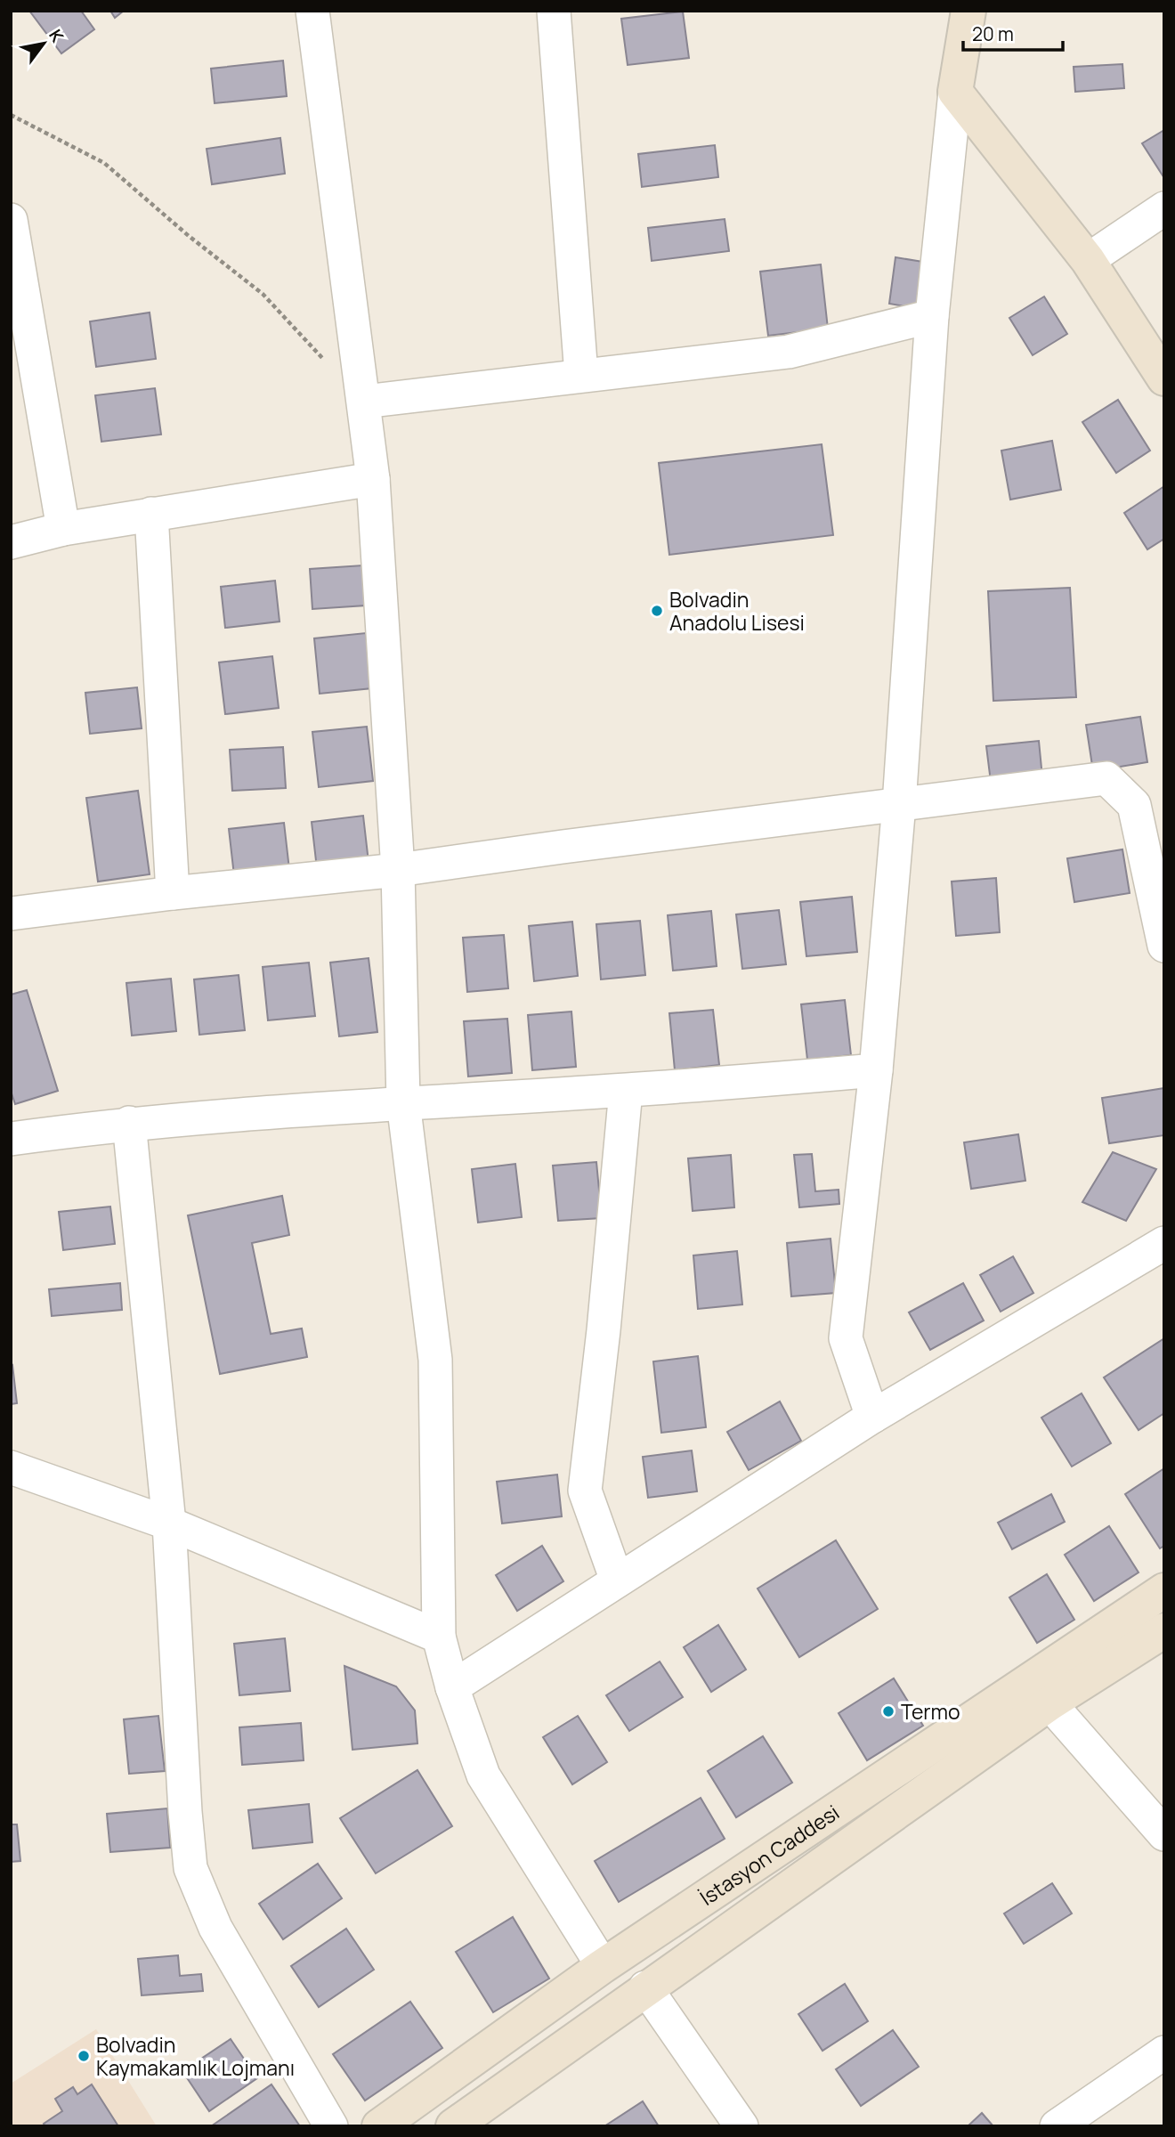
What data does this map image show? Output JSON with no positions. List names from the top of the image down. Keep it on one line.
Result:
{"streets":{"main road":["İstasyon Caddesi"]},"places":["Bolvadin Anadolu Lisesi","Termo","Bolvadin Kaymakamlık Lojmanı"],"scale_bar":"20 m","north":"top right"}
